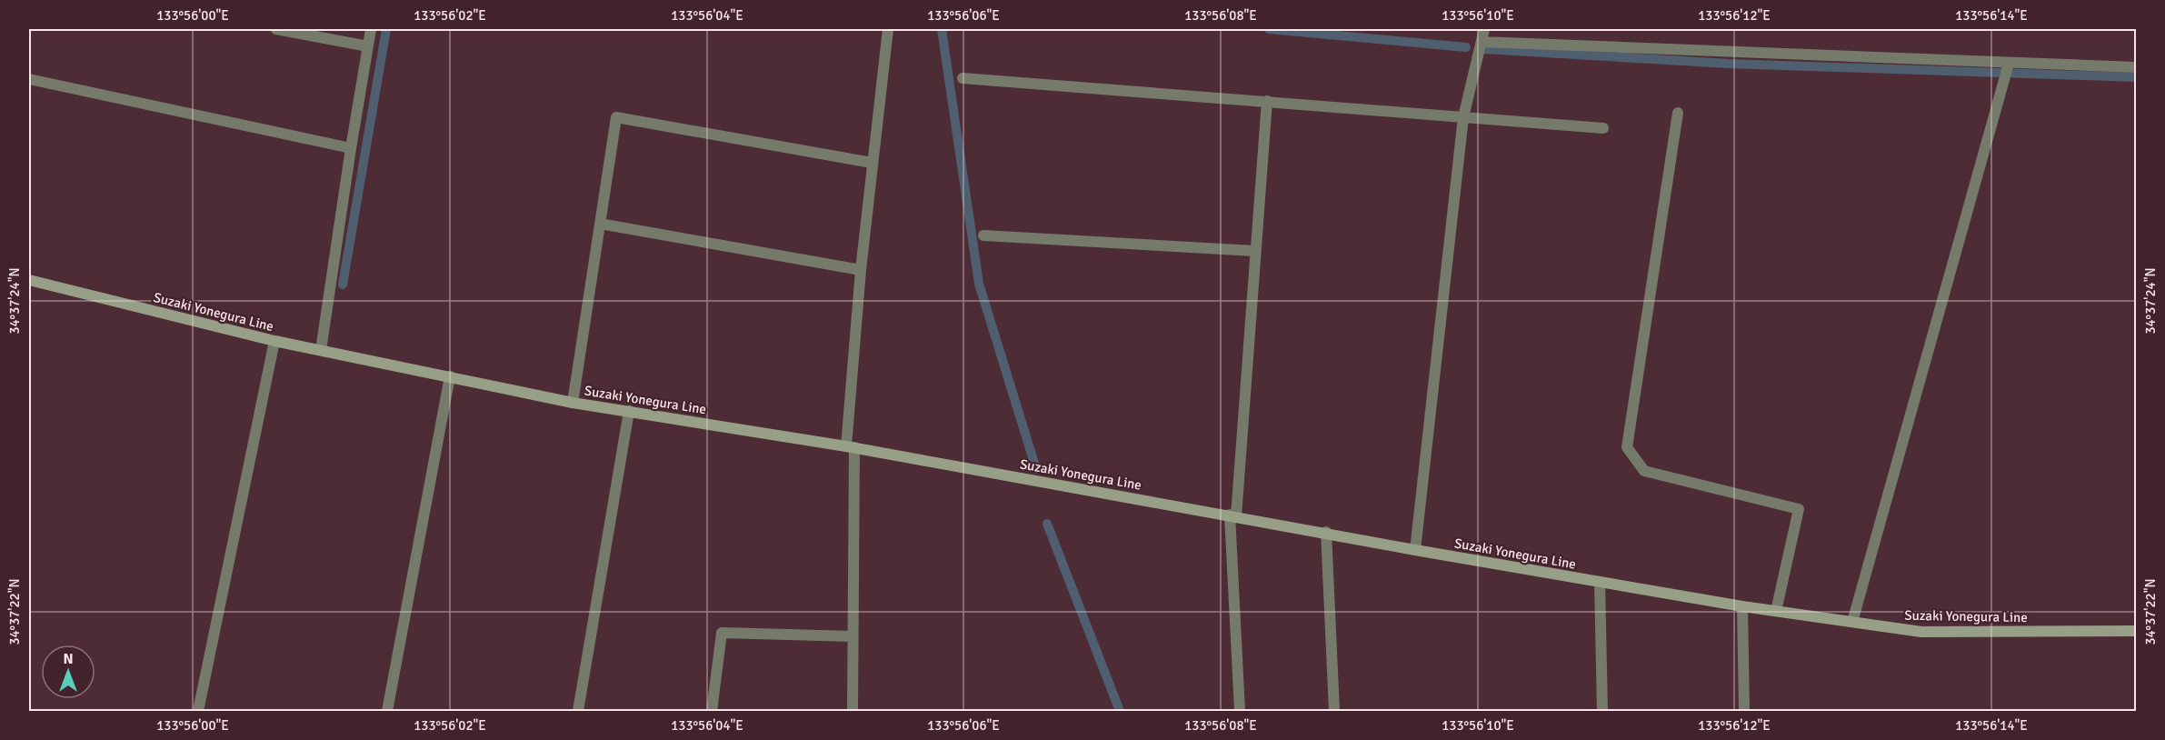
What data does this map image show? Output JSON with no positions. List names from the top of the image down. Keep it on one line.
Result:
{"streets":{"main road":["Suzaki Yonegura Line"]},"north":"top","coordinates":["133°56'00\"E","133°56'02\"E","133°56'04\"E","133°56'06\"E","133°56'08\"E","133°56'10\"E","133°56'12\"E","133°56'14\"E","34°37'24\"N","34°37'22\"N"]}
